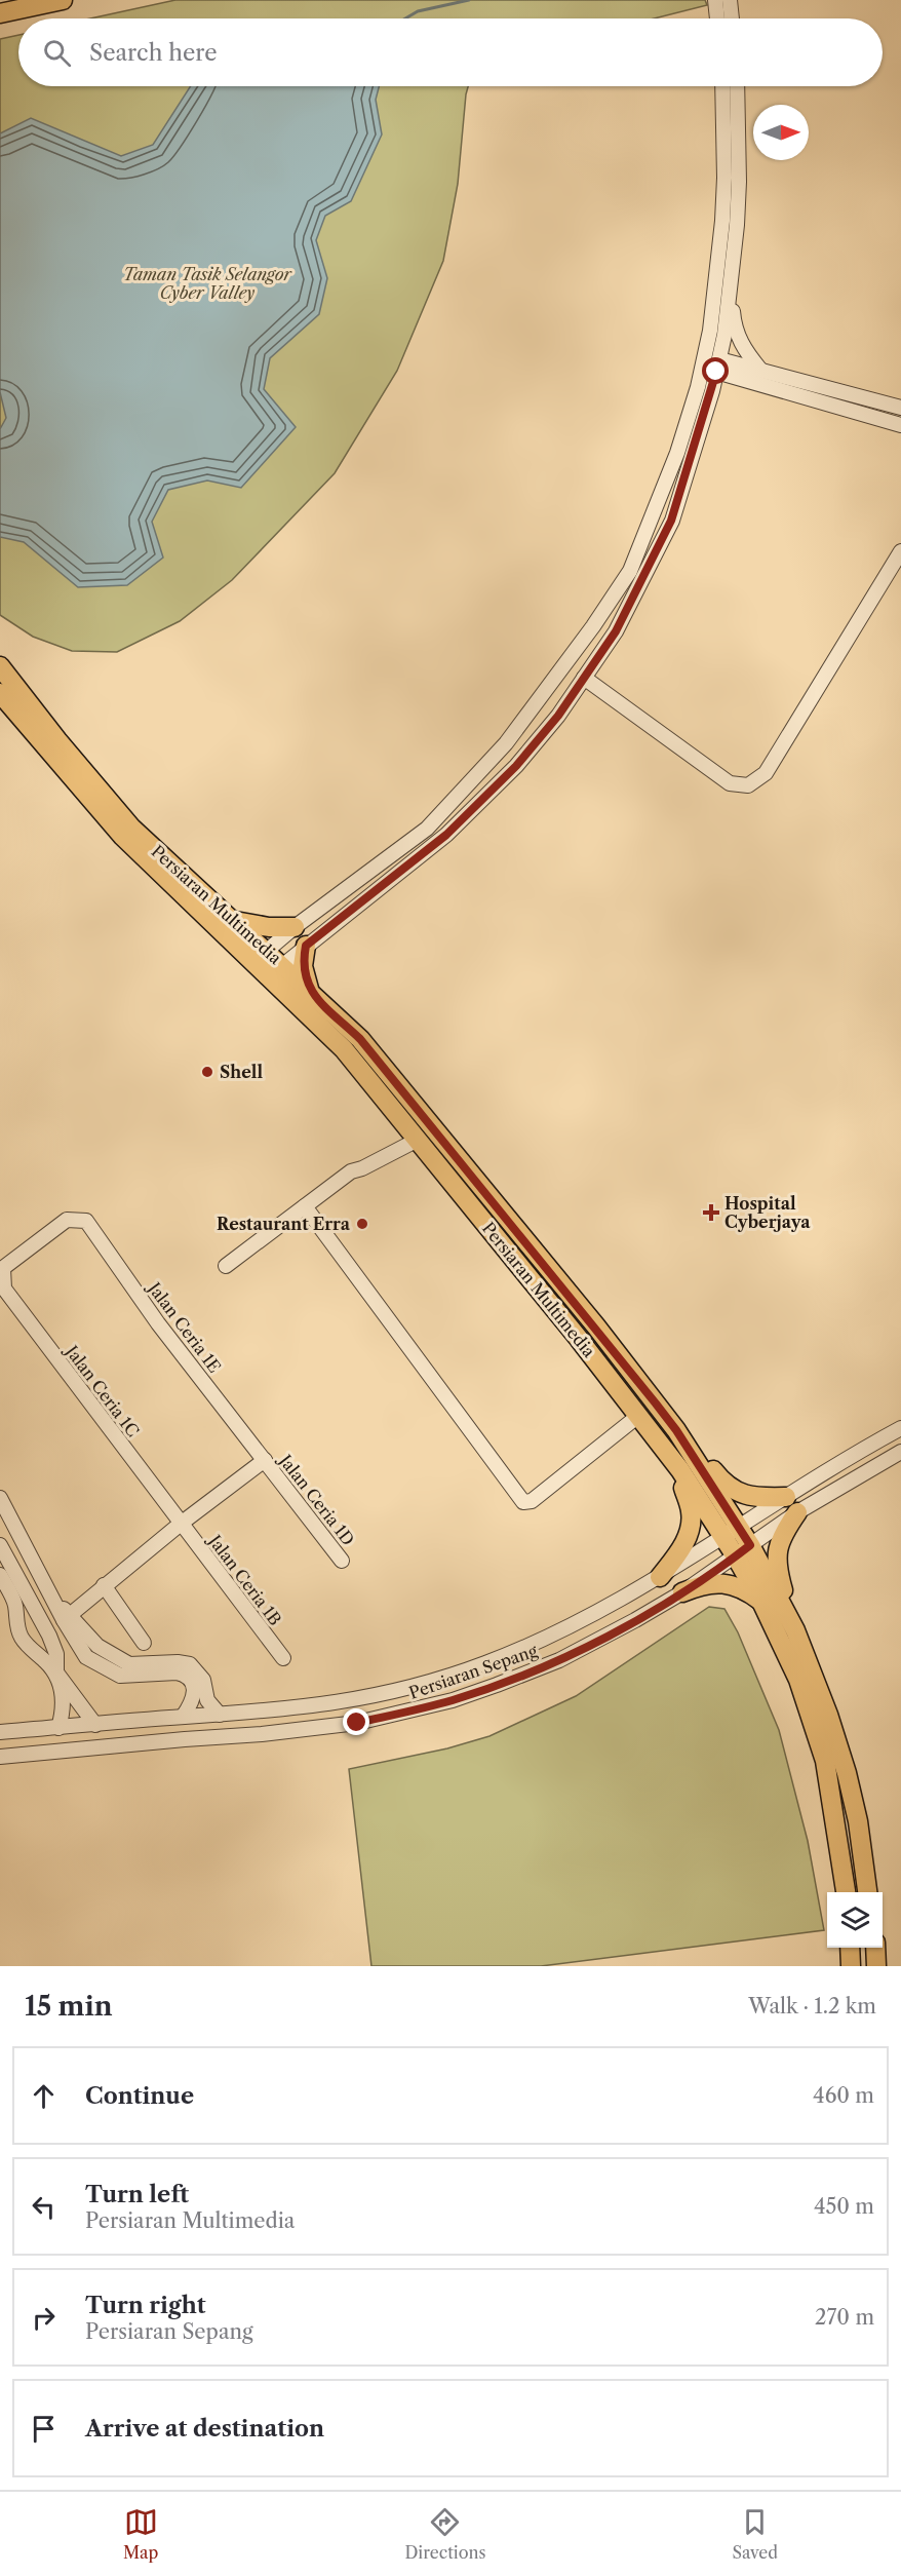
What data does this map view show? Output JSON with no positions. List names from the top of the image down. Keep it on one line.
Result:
{"streets":{"main road":["Persiaran Multimedia"],"street":["Jalan Ceria 1E","Jalan Ceria 1C","Jalan Ceria 1D","Jalan Ceria 1B","Persiaran Sepang"]},"crossings":[["Persiaran Multimedia","Persiaran Sepang"],["Jalan Ceria 1E","Jalan Ceria 1C"],["Jalan Ceria 1E","Jalan Ceria 1D"],["Jalan Ceria 1C","Jalan Ceria 1B"]],"parks":["Taman Tasik Selangor Cyber Valley"],"places":{"other":["Shell","Restaurant Erra"],"health":["Hospital Cyberjaya"]},"north":"right","page":{"search":"Search here","heading":["15 min","Walk · 1.2 km"],"list":[["Continue","460 m"],["Turn left","Persiaran Multimedia","450 m"],["Turn right","Persiaran Sepang","270 m"],"Arrive at destination"],"nav":["Map","Directions","Saved"]}}
